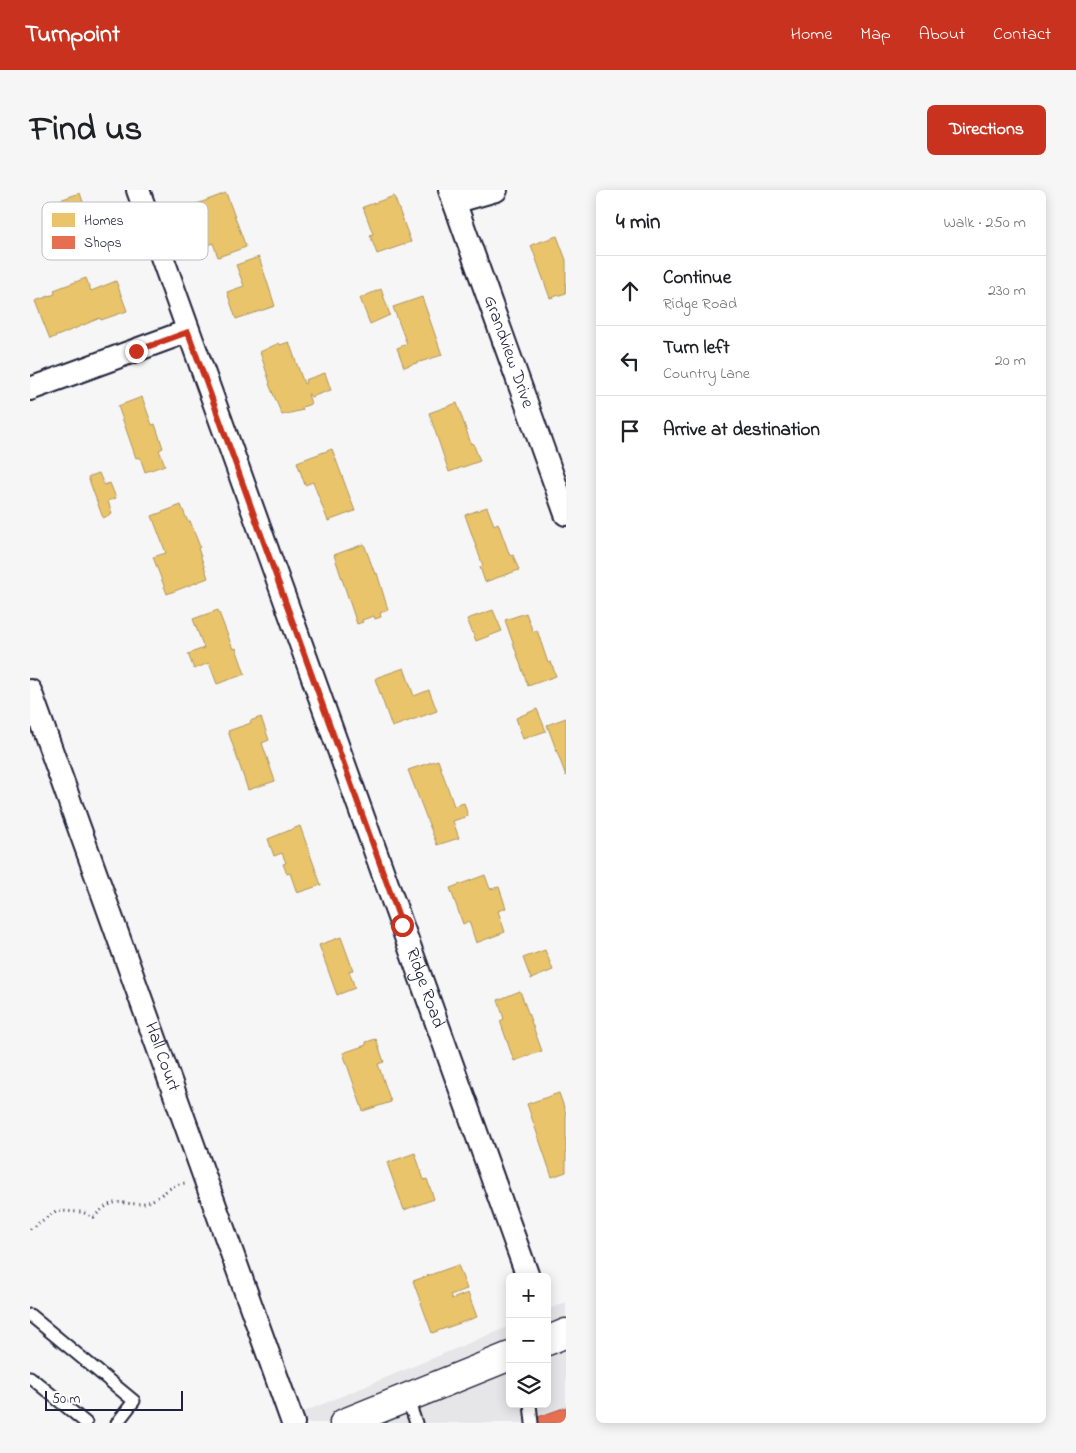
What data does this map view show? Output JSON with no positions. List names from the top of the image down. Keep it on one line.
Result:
{"streets":{"street":["Grandview Drive","Ridge Road","Hall Court"]},"legend":["Homes","Shops"],"scale_bar":"50 m","page":{"header":"Turnpoint","nav":["Home","Map","About","Contact"],"title":"Find us","buttons":"Directions","heading":["4 min","Walk · 250 m"],"list":[["Continue","Ridge Road","230 m"],["Turn left","Country Lane","20 m"],"Arrive at destination"],"map_buttons":["+","−"],"scale":"50 m"}}
